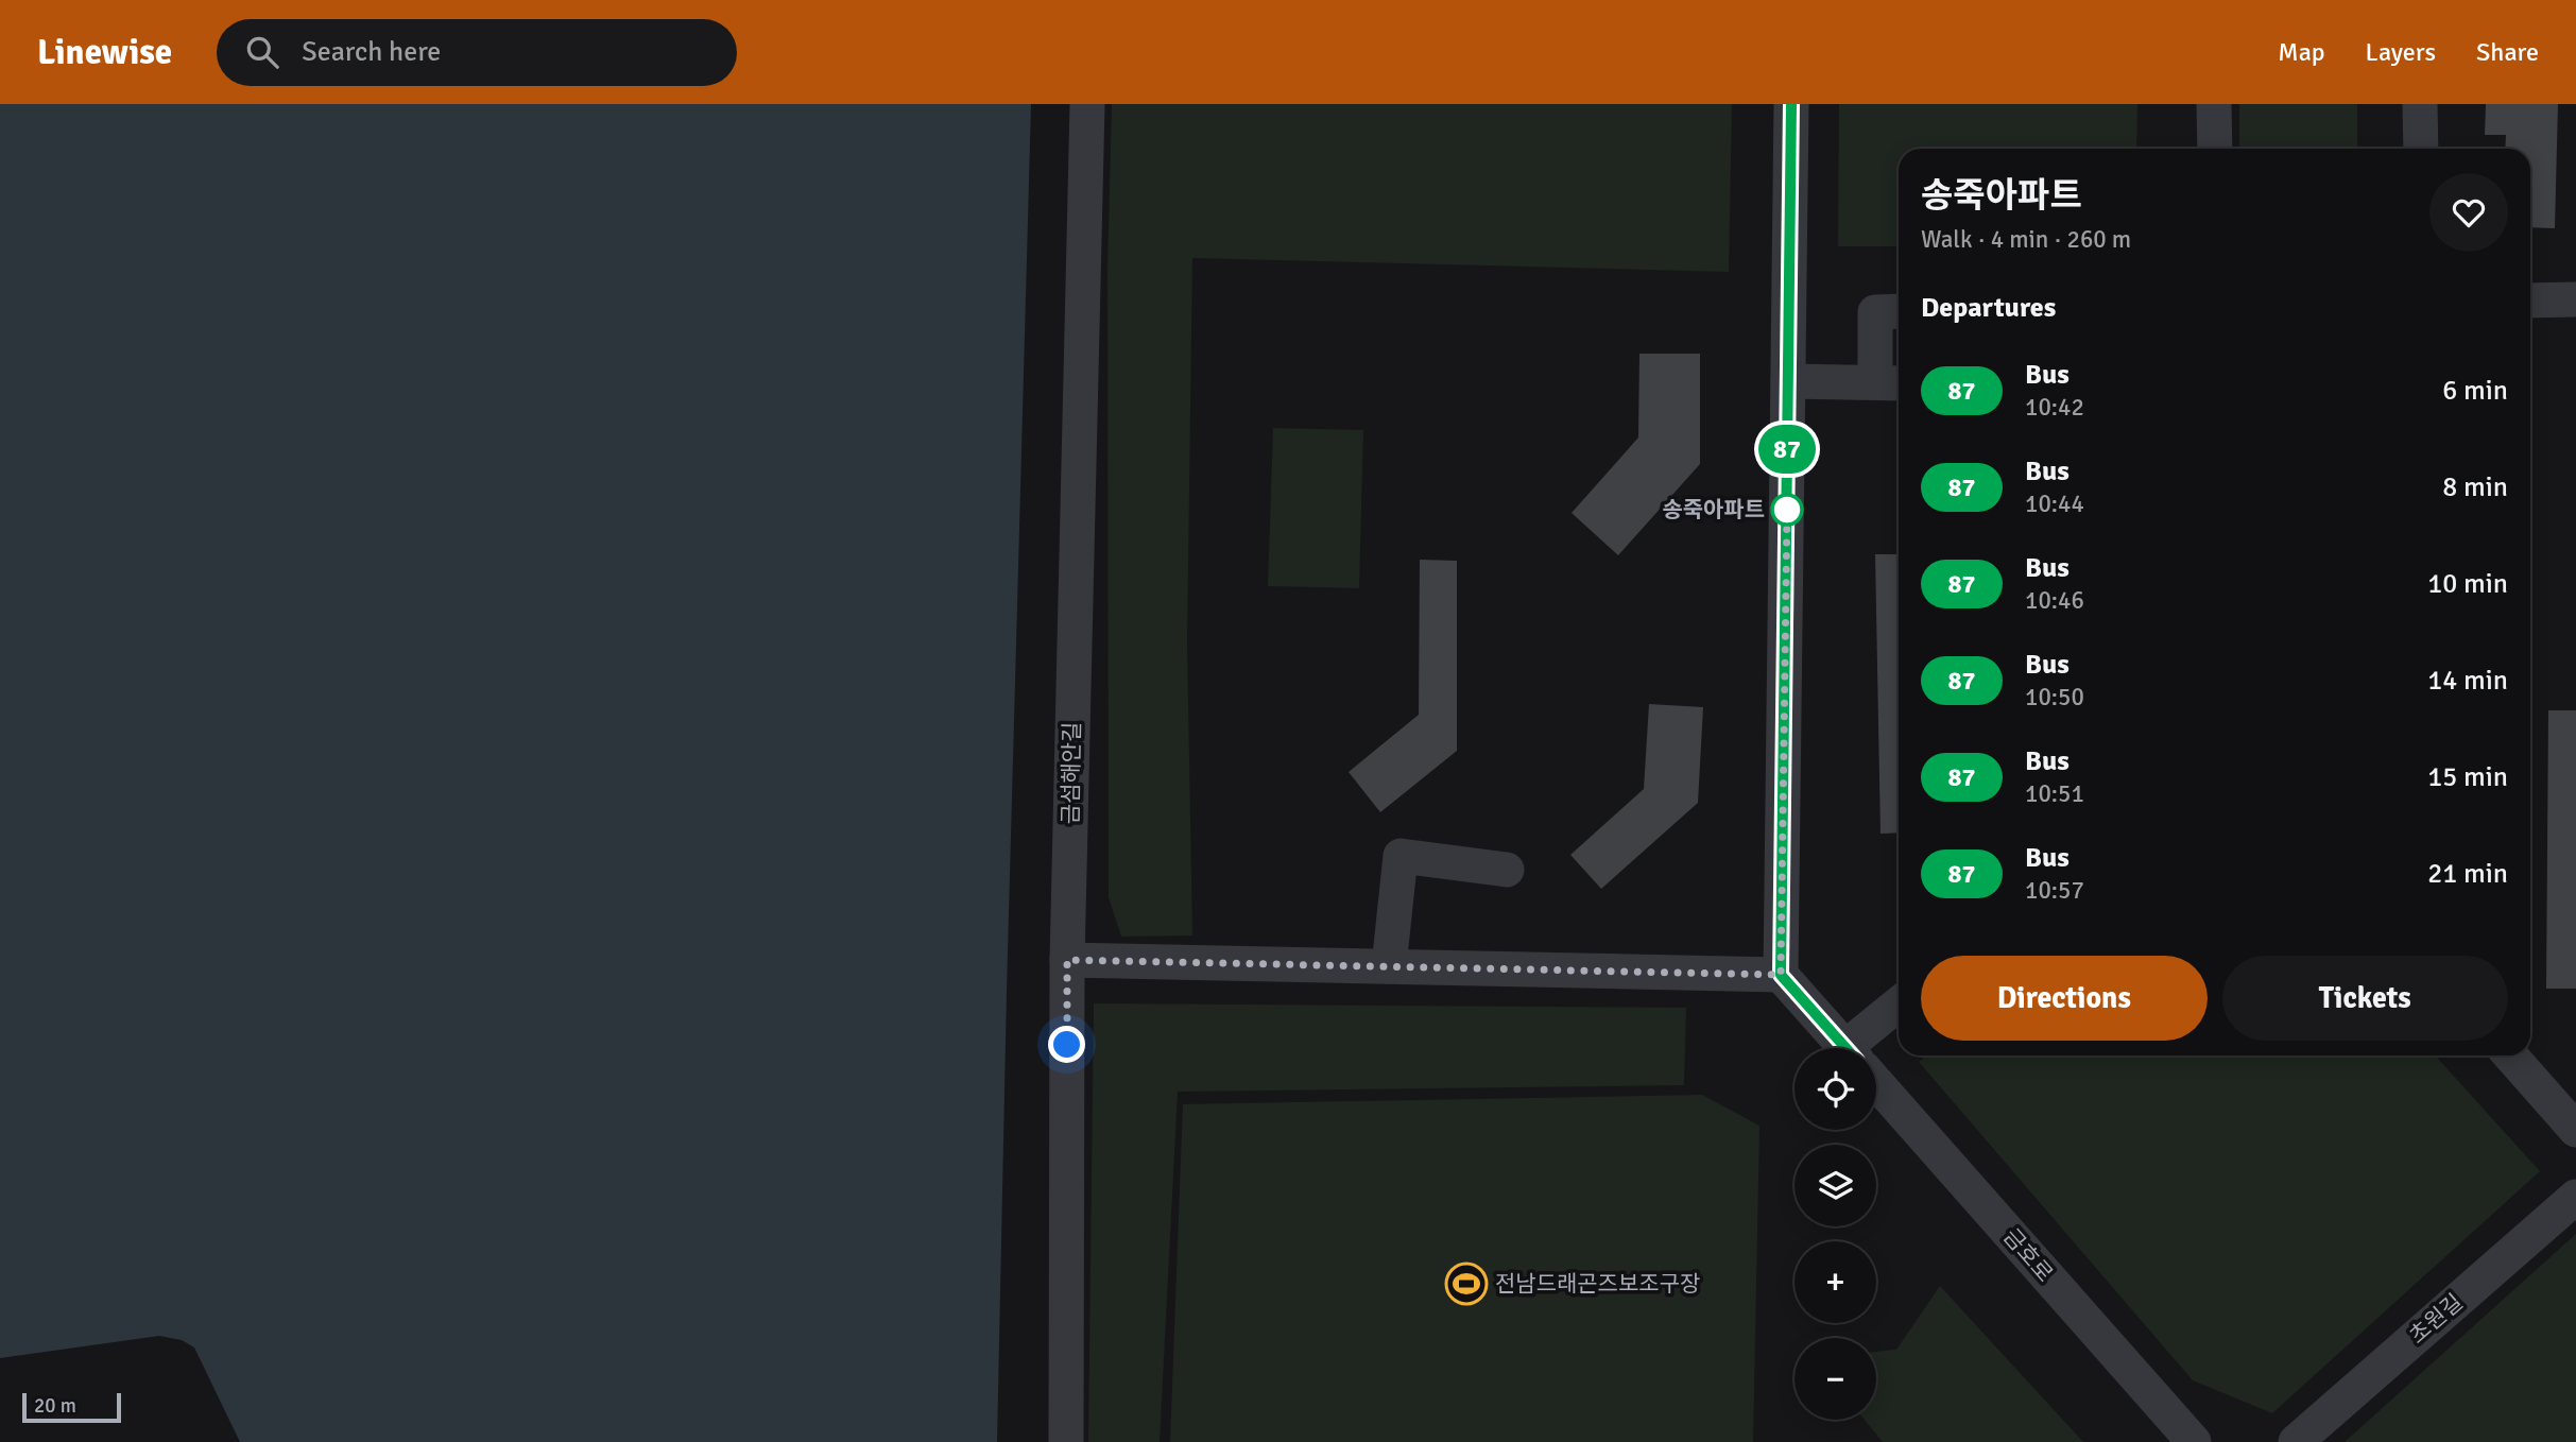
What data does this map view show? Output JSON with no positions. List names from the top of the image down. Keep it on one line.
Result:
{"streets":{"street":["금섬해안길","금호로","초원길"]},"places":{"other":["송죽아파트"],"sports":["전남드래곤즈보조구장"]},"lines":["bus line 87"],"scale_bar":"20 m","page":{"header":"Linewise","search":"Search here","nav":["Map","Layers","Share"],"on_map":"87","heading":[["송죽아파트","Walk · 4 min · 260 m"],"Departures"],"list":[{"mark":"87","name":"Bus","note":"10:42","value":"6 min"},{"mark":"87","name":"Bus","note":"10:44","value":"8 min"},{"mark":"87","name":"Bus","note":"10:46","value":"10 min"},{"mark":"87","name":"Bus","note":"10:50","value":"14 min"},{"mark":"87","name":"Bus","note":"10:51","value":"15 min"},{"mark":"87","name":"Bus","note":"10:57","value":"21 min"}],"buttons":["Directions","Tickets"],"map_buttons":["+","−"],"scale":"20 m"}}
